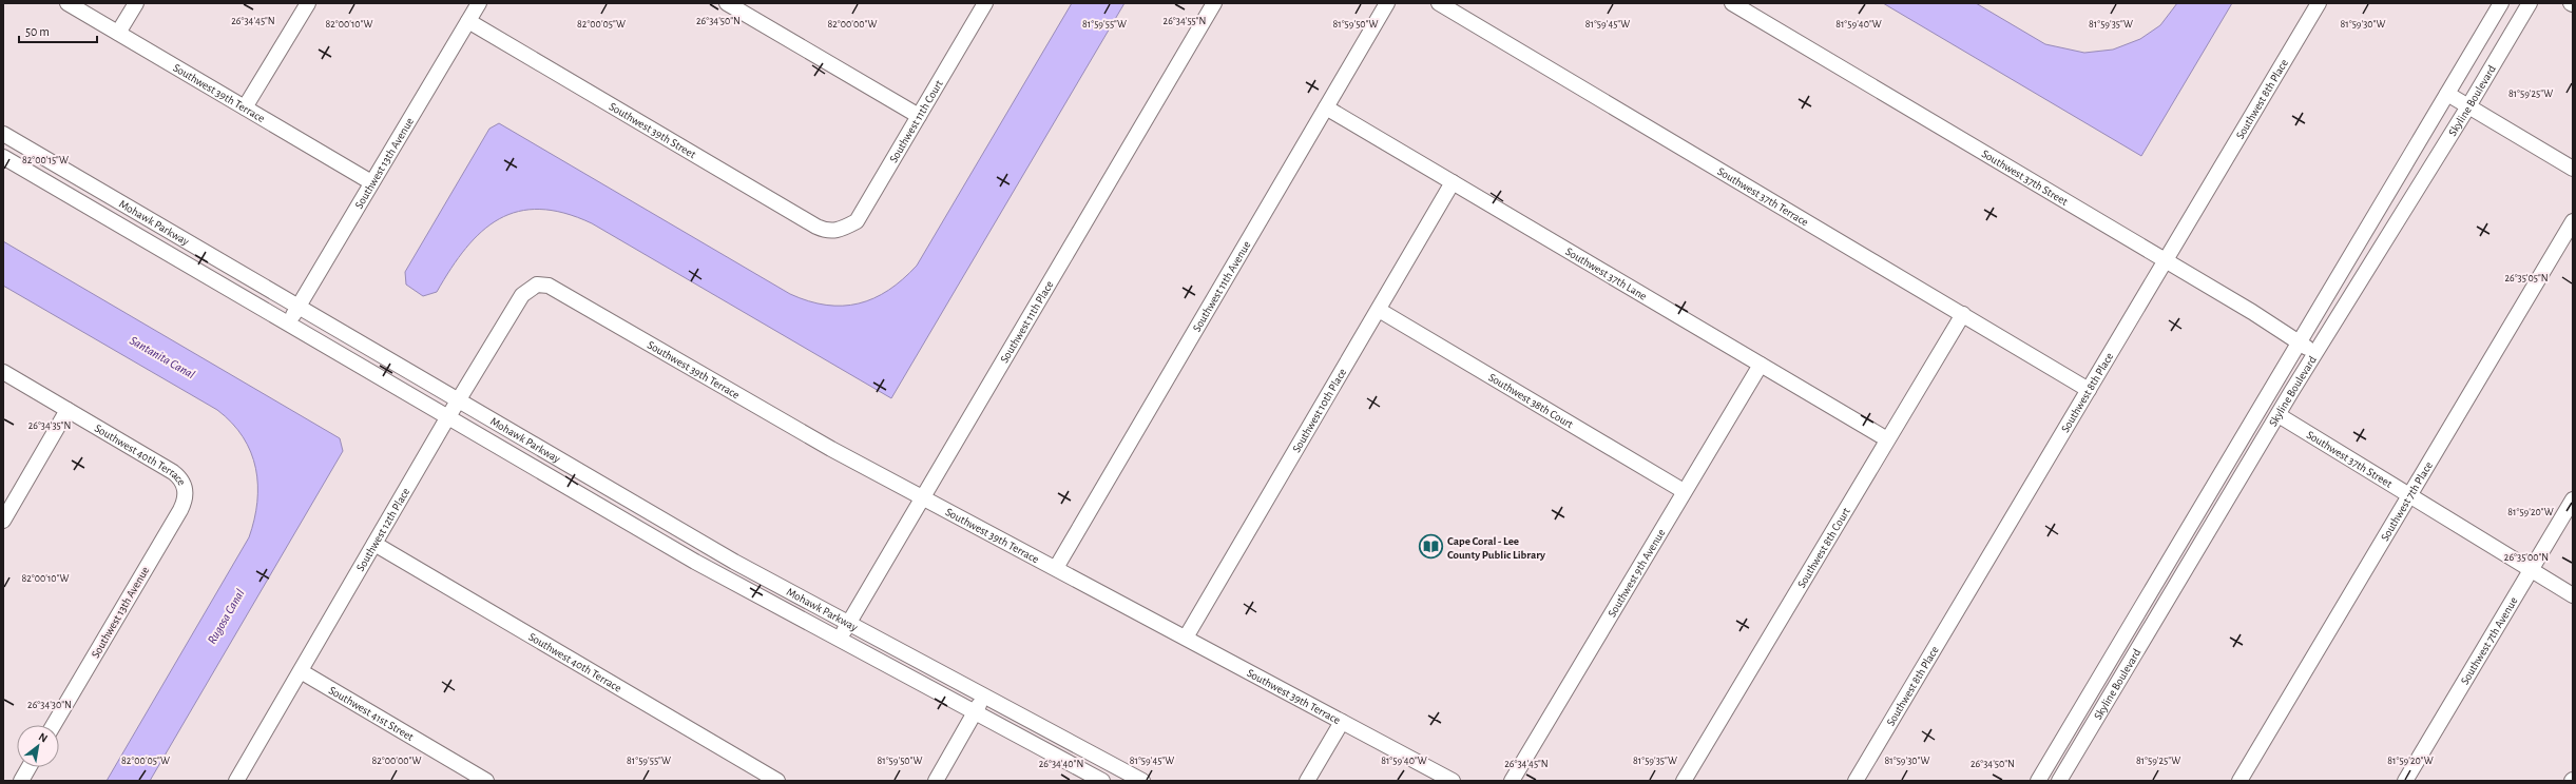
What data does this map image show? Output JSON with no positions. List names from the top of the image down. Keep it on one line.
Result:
{"streets":{"street":["Southwest 39th Terrace","Southwest 8th Place","Skyline Boulevard","Southwest 11th Court","Southwest 39th Street","Southwest 13th Avenue","Southwest 37th Street","Southwest 37th Terrace","Mohawk Parkway","Southwest 37th Lane","Southwest 11th Avenue","Southwest 11th Place","Southwest 38th Court","Southwest 10th Place","Southwest 40th Terrace","Southwest 7th Place","Southwest 12th Place","Southwest 8th Court","Southwest 9th Avenue","Southwest 7th Avenue","Southwest 41st Street"]},"crossings":[["Southwest 39th Terrace","Southwest 13th Avenue"],["Southwest 39th Terrace","Southwest 11th Avenue"],["Southwest 39th Terrace","Southwest 11th Place"],["Southwest 39th Terrace","Southwest 10th Place"],["Southwest 39th Terrace","Southwest 12th Place"],["Southwest 8th Place","Southwest 37th Street"],["Southwest 8th Place","Southwest 37th Terrace"],["Skyline Boulevard","Southwest 37th Street"],["Southwest 11th Court","Southwest 39th Street"],["Southwest 39th Street","Southwest 13th Avenue"],["Southwest 13th Avenue","Mohawk Parkway"],["Southwest 13th Avenue","Southwest 40th Terrace"],["Southwest 37th Street","Southwest 7th Place"],["Southwest 37th Street","Southwest 7th Avenue"],["Southwest 37th Terrace","Southwest 8th Court"],["Mohawk Parkway","Southwest 11th Place"],["Mohawk Parkway","Southwest 12th Place"],["Southwest 37th Lane","Southwest 11th Avenue"],["Southwest 37th Lane","Southwest 10th Place"],["Southwest 37th Lane","Southwest 8th Court"],["Southwest 37th Lane","Southwest 9th Avenue"],["Southwest 38th Court","Southwest 10th Place"],["Southwest 38th Court","Southwest 9th Avenue"],["Southwest 40th Terrace","Southwest 12th Place"],["Southwest 12th Place","Southwest 41st Street"]],"water":["Santanita Canal","Rugosa Canal"],"places":{"library":["Cape Coral - Lee County Public Library"]},"scale_bar":"50 m","north":"top right","coordinates":["26°34'45\"N","26°34'50\"N","26°34'55\"N","82°00'05\"W","82°00'00\"W","81°59'55\"W","81°59'45\"W","81°59'40\"W","81°59'35\"W","81°59'30\"W","82°00'10\"W","81°59'50\"W","81°59'25\"W","82°00'15\"W","26°35'05\"N","26°34'35\"N","81°59'20\"W","26°35'00\"N","26°34'30\"N","26°34'40\"N"]}
